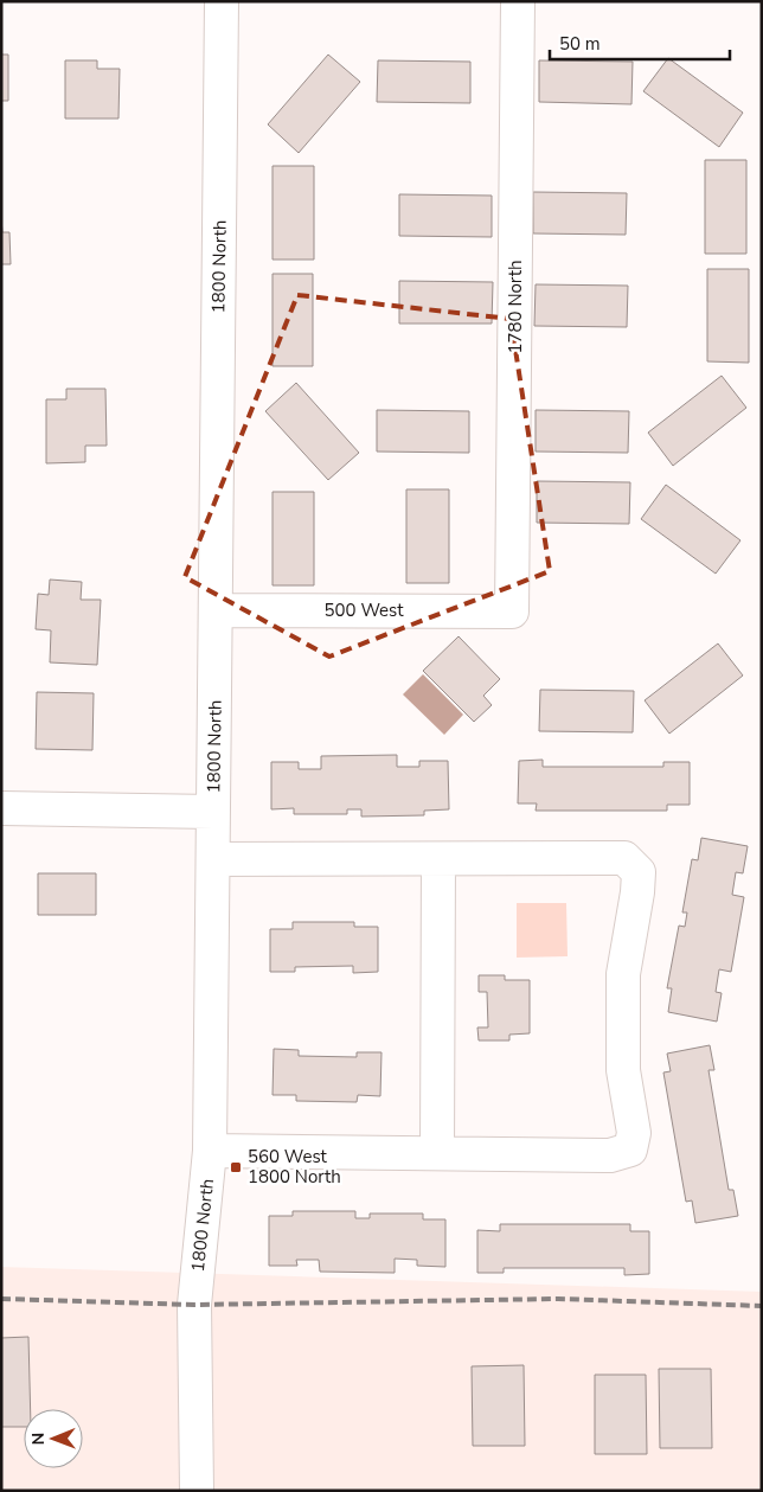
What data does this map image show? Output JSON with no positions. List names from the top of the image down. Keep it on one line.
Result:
{"streets":{"street":["1800 North","1780 North","500 West"]},"crossings":[["1800 North","500 West"],["1780 North","500 West"]],"places":{"transit":["560 West 1800 North"]},"scale_bar":"50 m","north":"left"}
